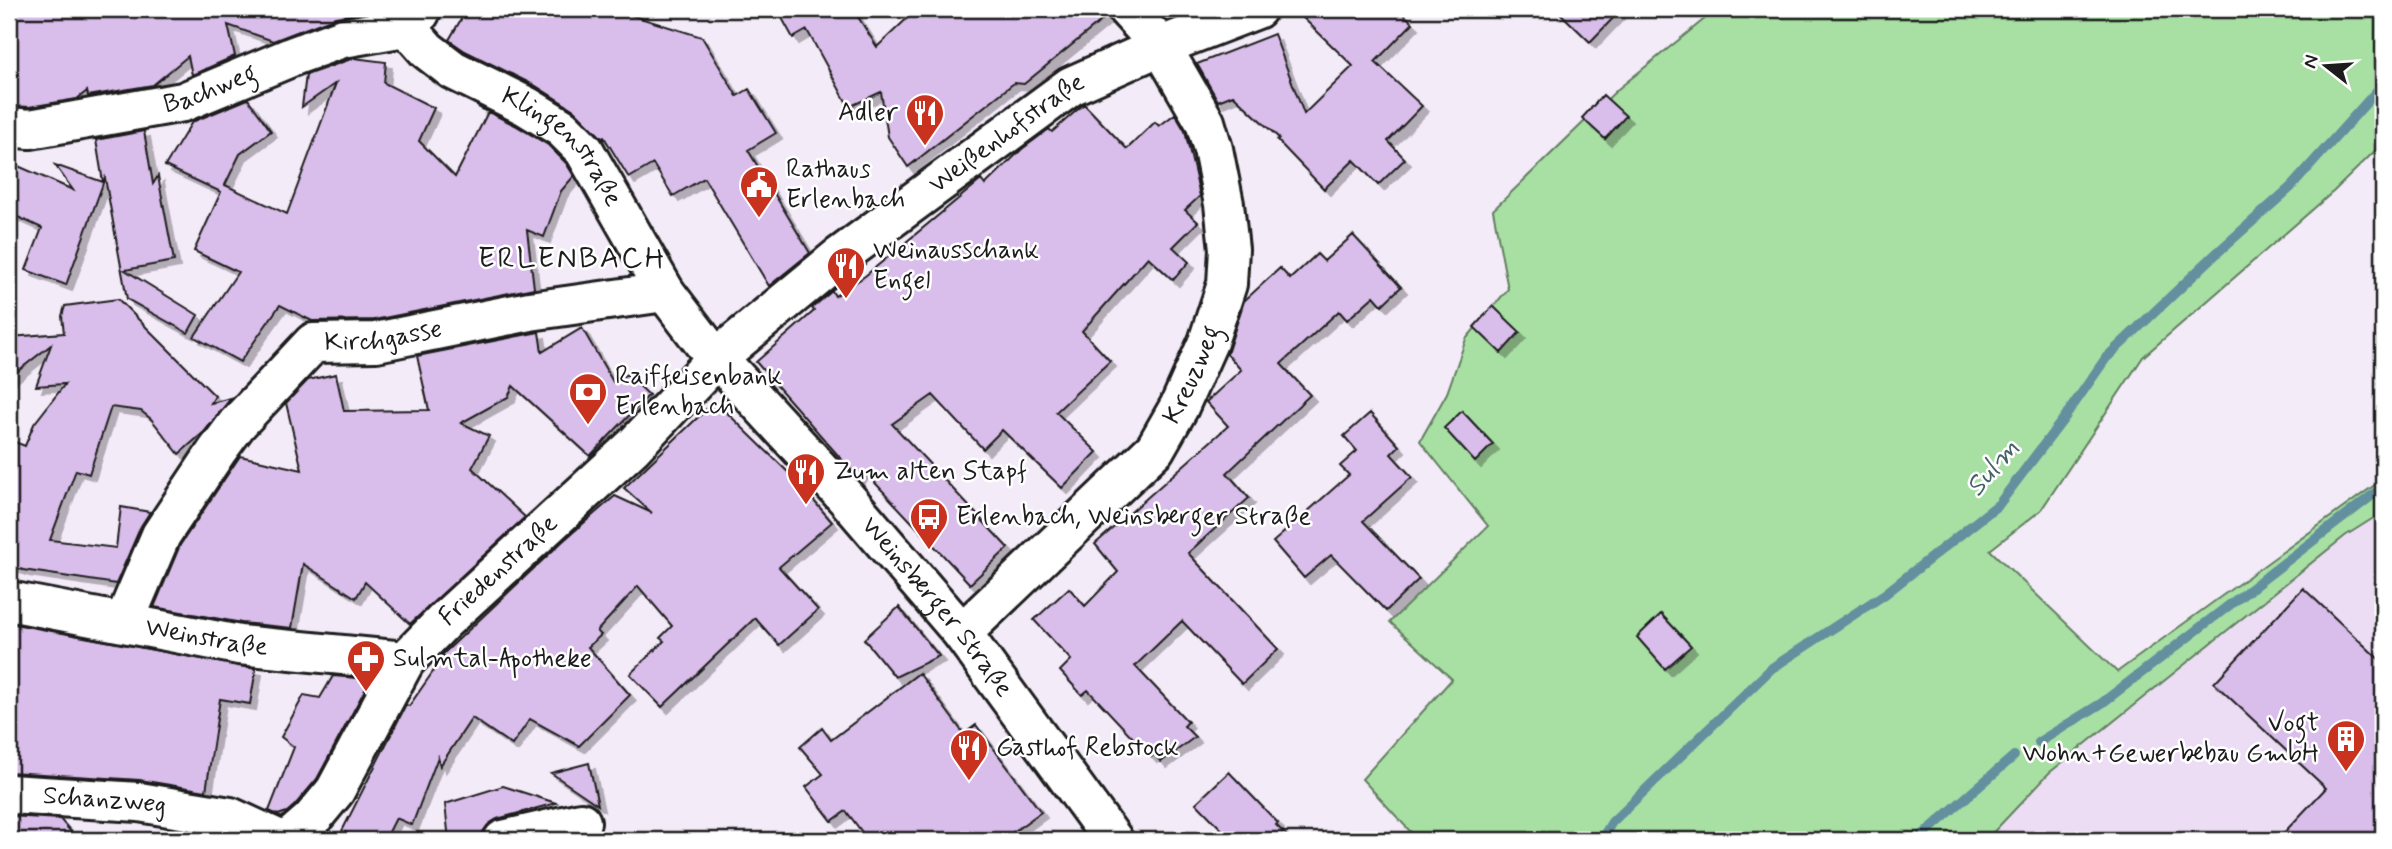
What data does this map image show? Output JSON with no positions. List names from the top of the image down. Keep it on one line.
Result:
{"streets":{"street":["Bachweg","Weißenhofstraße","Klingenstraße","Kirchgasse","Kreuzweg","Friedenstraße","Weinsberger Straße","Weinstraße","Schanzweg"]},"crossings":[["Bachweg","Klingenstraße"],["Weißenhofstraße","Klingenstraße"],["Weißenhofstraße","Kreuzweg"],["Weißenhofstraße","Friedenstraße"],["Weißenhofstraße","Weinsberger Straße"],["Klingenstraße","Kirchgasse"],["Klingenstraße","Friedenstraße"],["Klingenstraße","Weinsberger Straße"],["Kirchgasse","Weinstraße"],["Kreuzweg","Weinsberger Straße"],["Friedenstraße","Weinsberger Straße"],["Friedenstraße","Weinstraße"]],"districts":["ERLENBACH"],"water":["Sulm"],"places":{"restaurant":["Adler","Weinausschank Engel","Zum alten Stapf","Gasthof Rebstock"],"public building":["Rathaus Erlenbach"],"bank":["Raiffeisenbank Erlenbach"],"bus stop":["Erlenbach, Weinsberger Straße"],"pharmacy":["Sulmtal-Apotheke"],"building":["Vogt Wohn+Gewerbebau GmbH"]},"north":"left"}
